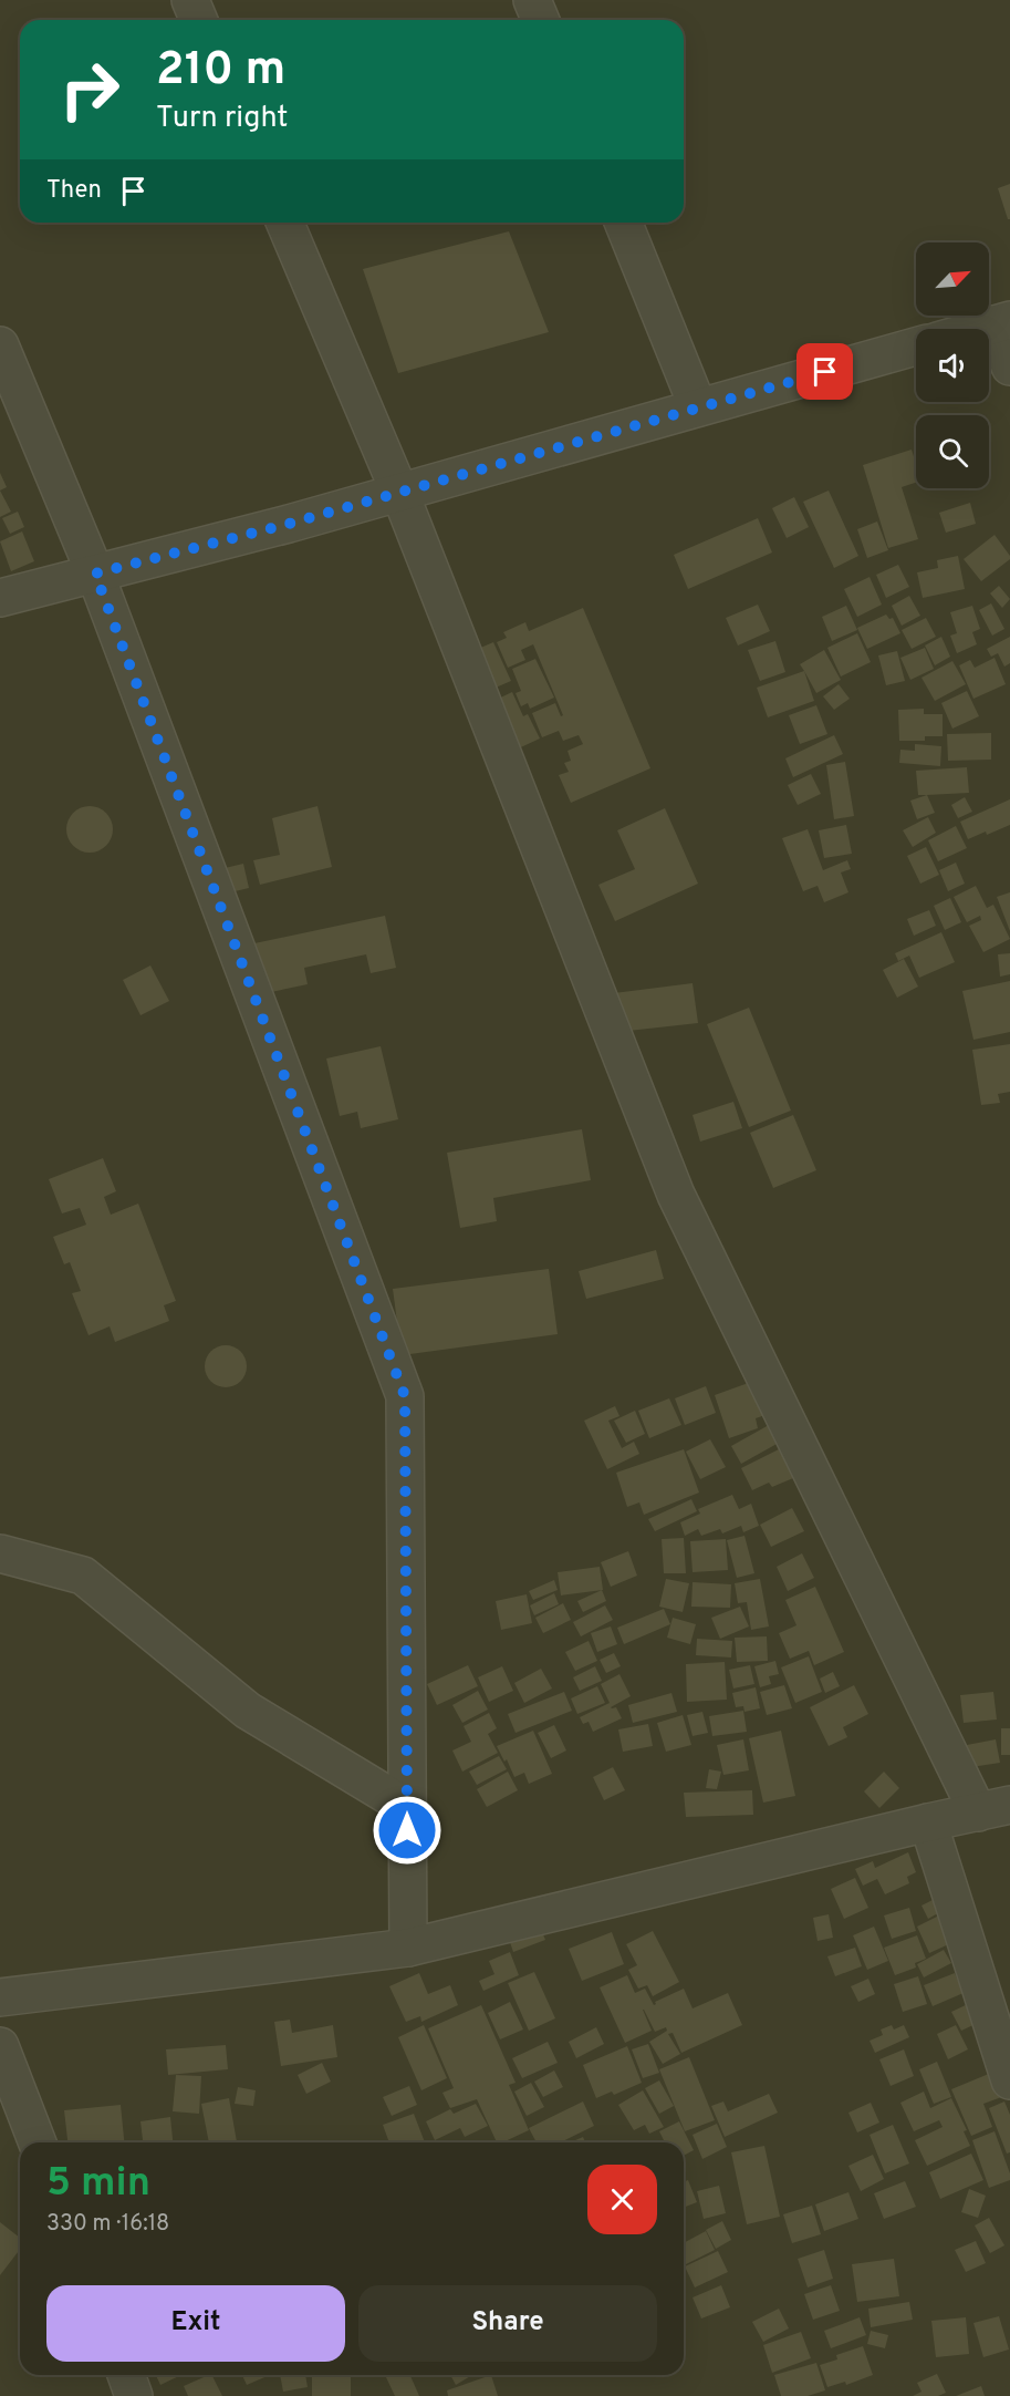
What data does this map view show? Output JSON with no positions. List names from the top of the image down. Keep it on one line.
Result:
{"north":"top right","page":{"turn":["210 m","Turn right"],"then":"Then","heading":["5 min","330 m · 16:18"],"buttons":["Exit","Share"]}}
